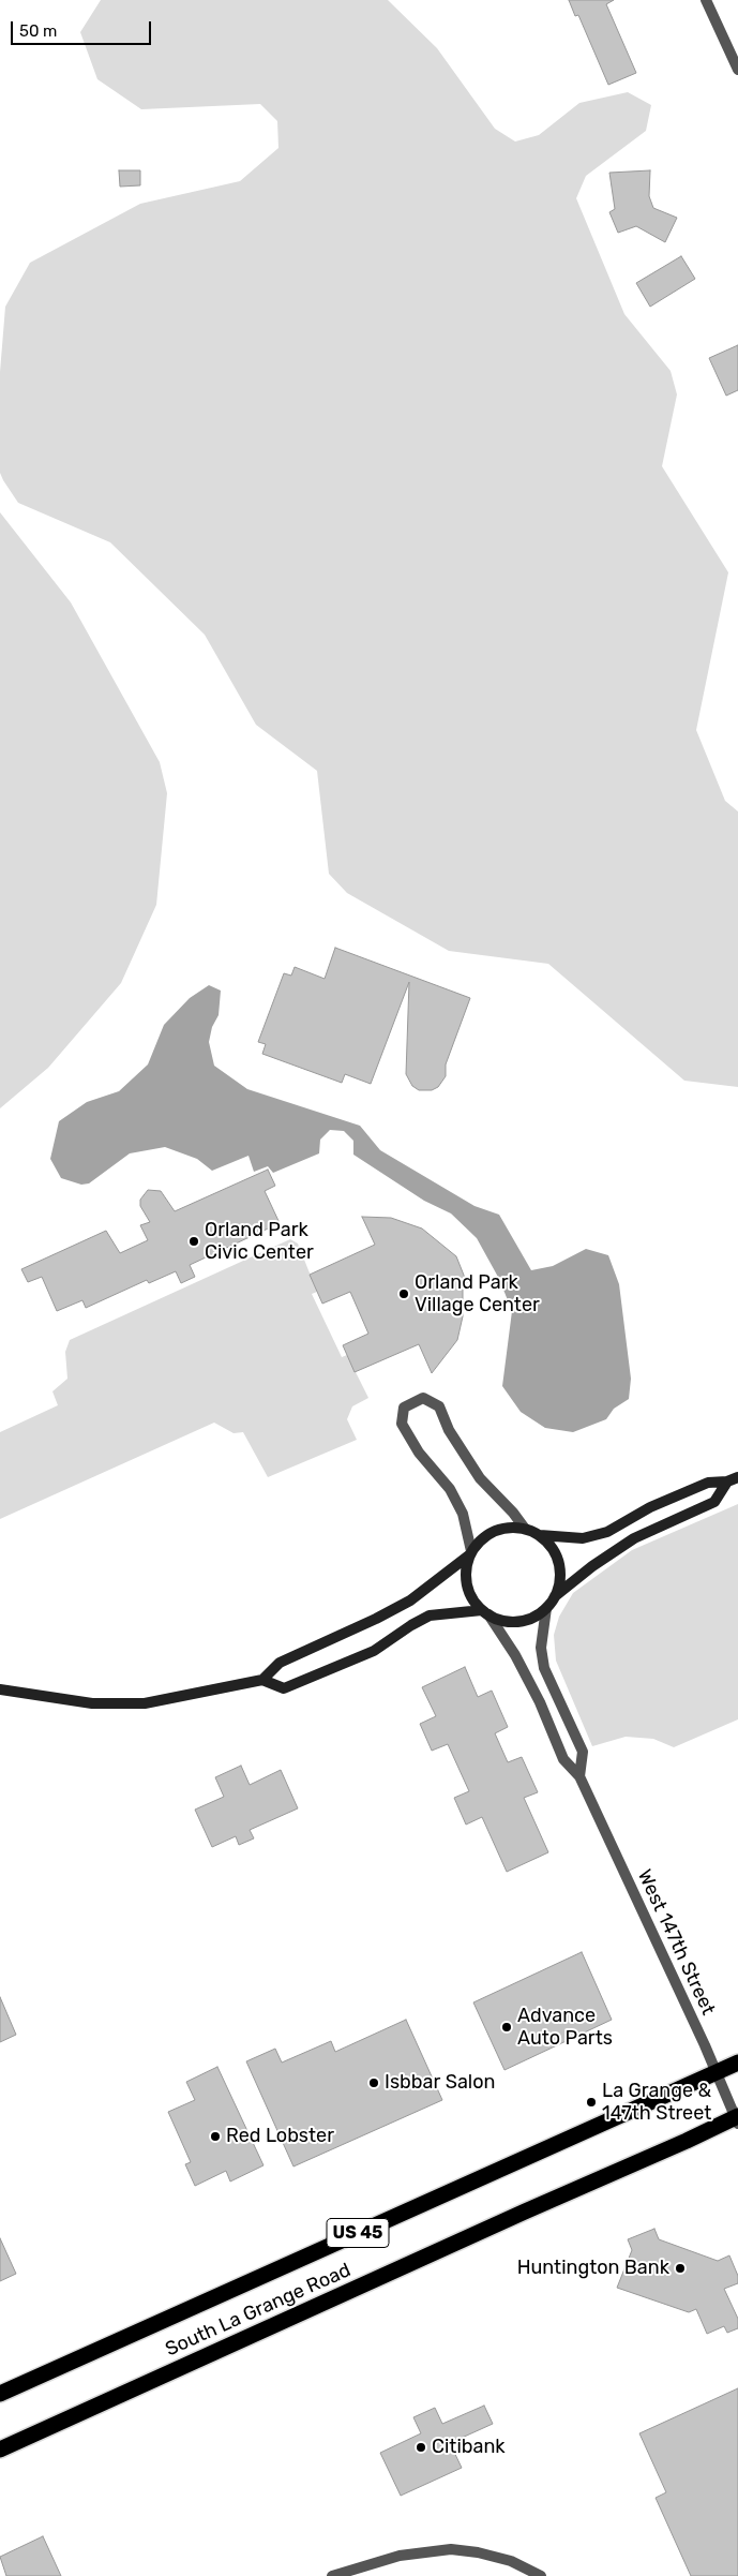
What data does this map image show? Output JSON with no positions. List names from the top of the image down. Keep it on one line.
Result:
{"streets":{"highway":["US 45","South La Grange Road"],"street":["West 147th Street"]},"crossings":[["West 147th Street","South La Grange Road"]],"places":["Orland Park Civic Center","Orland Park Village Center","Advance Auto Parts","Isbbar Salon","La Grange & 147th Street","Red Lobster","Huntington Bank","Citibank"],"scale_bar":"50 m"}
